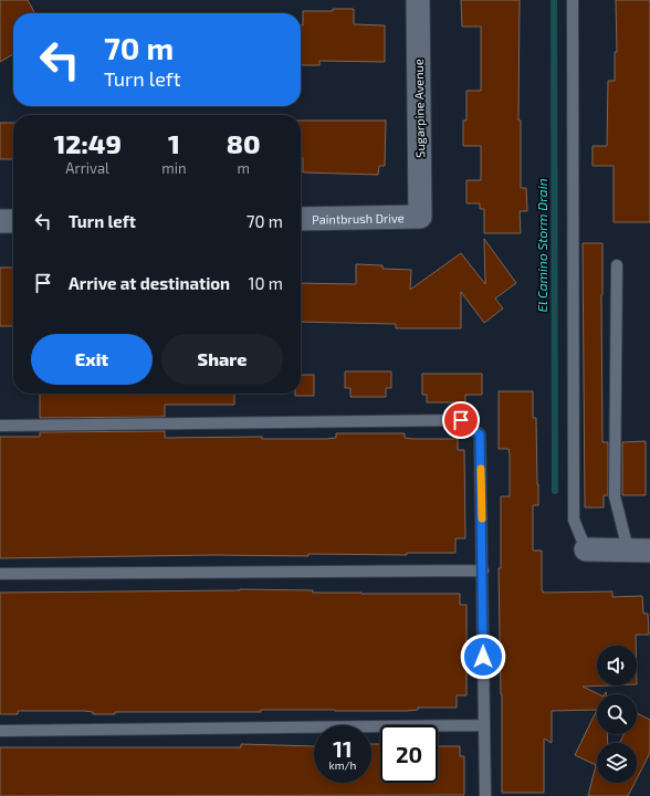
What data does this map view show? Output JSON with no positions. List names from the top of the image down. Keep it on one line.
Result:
{"streets":{"street":["Sugarpine Avenue","Paintbrush Drive"]},"crossings":[["Sugarpine Avenue","Paintbrush Drive"]],"water":["El Camino Storm Drain"],"page":{"turn":["70 m","Turn left"],"eta":["12:49","Arrival","1","min","80","m"],"list":[{"name":"Turn left","value":"70 m"},{"name":"Arrive at destination","value":"10 m"}],"buttons":["Exit","Share"],"speed":"11 km/h","limit":"20"}}
